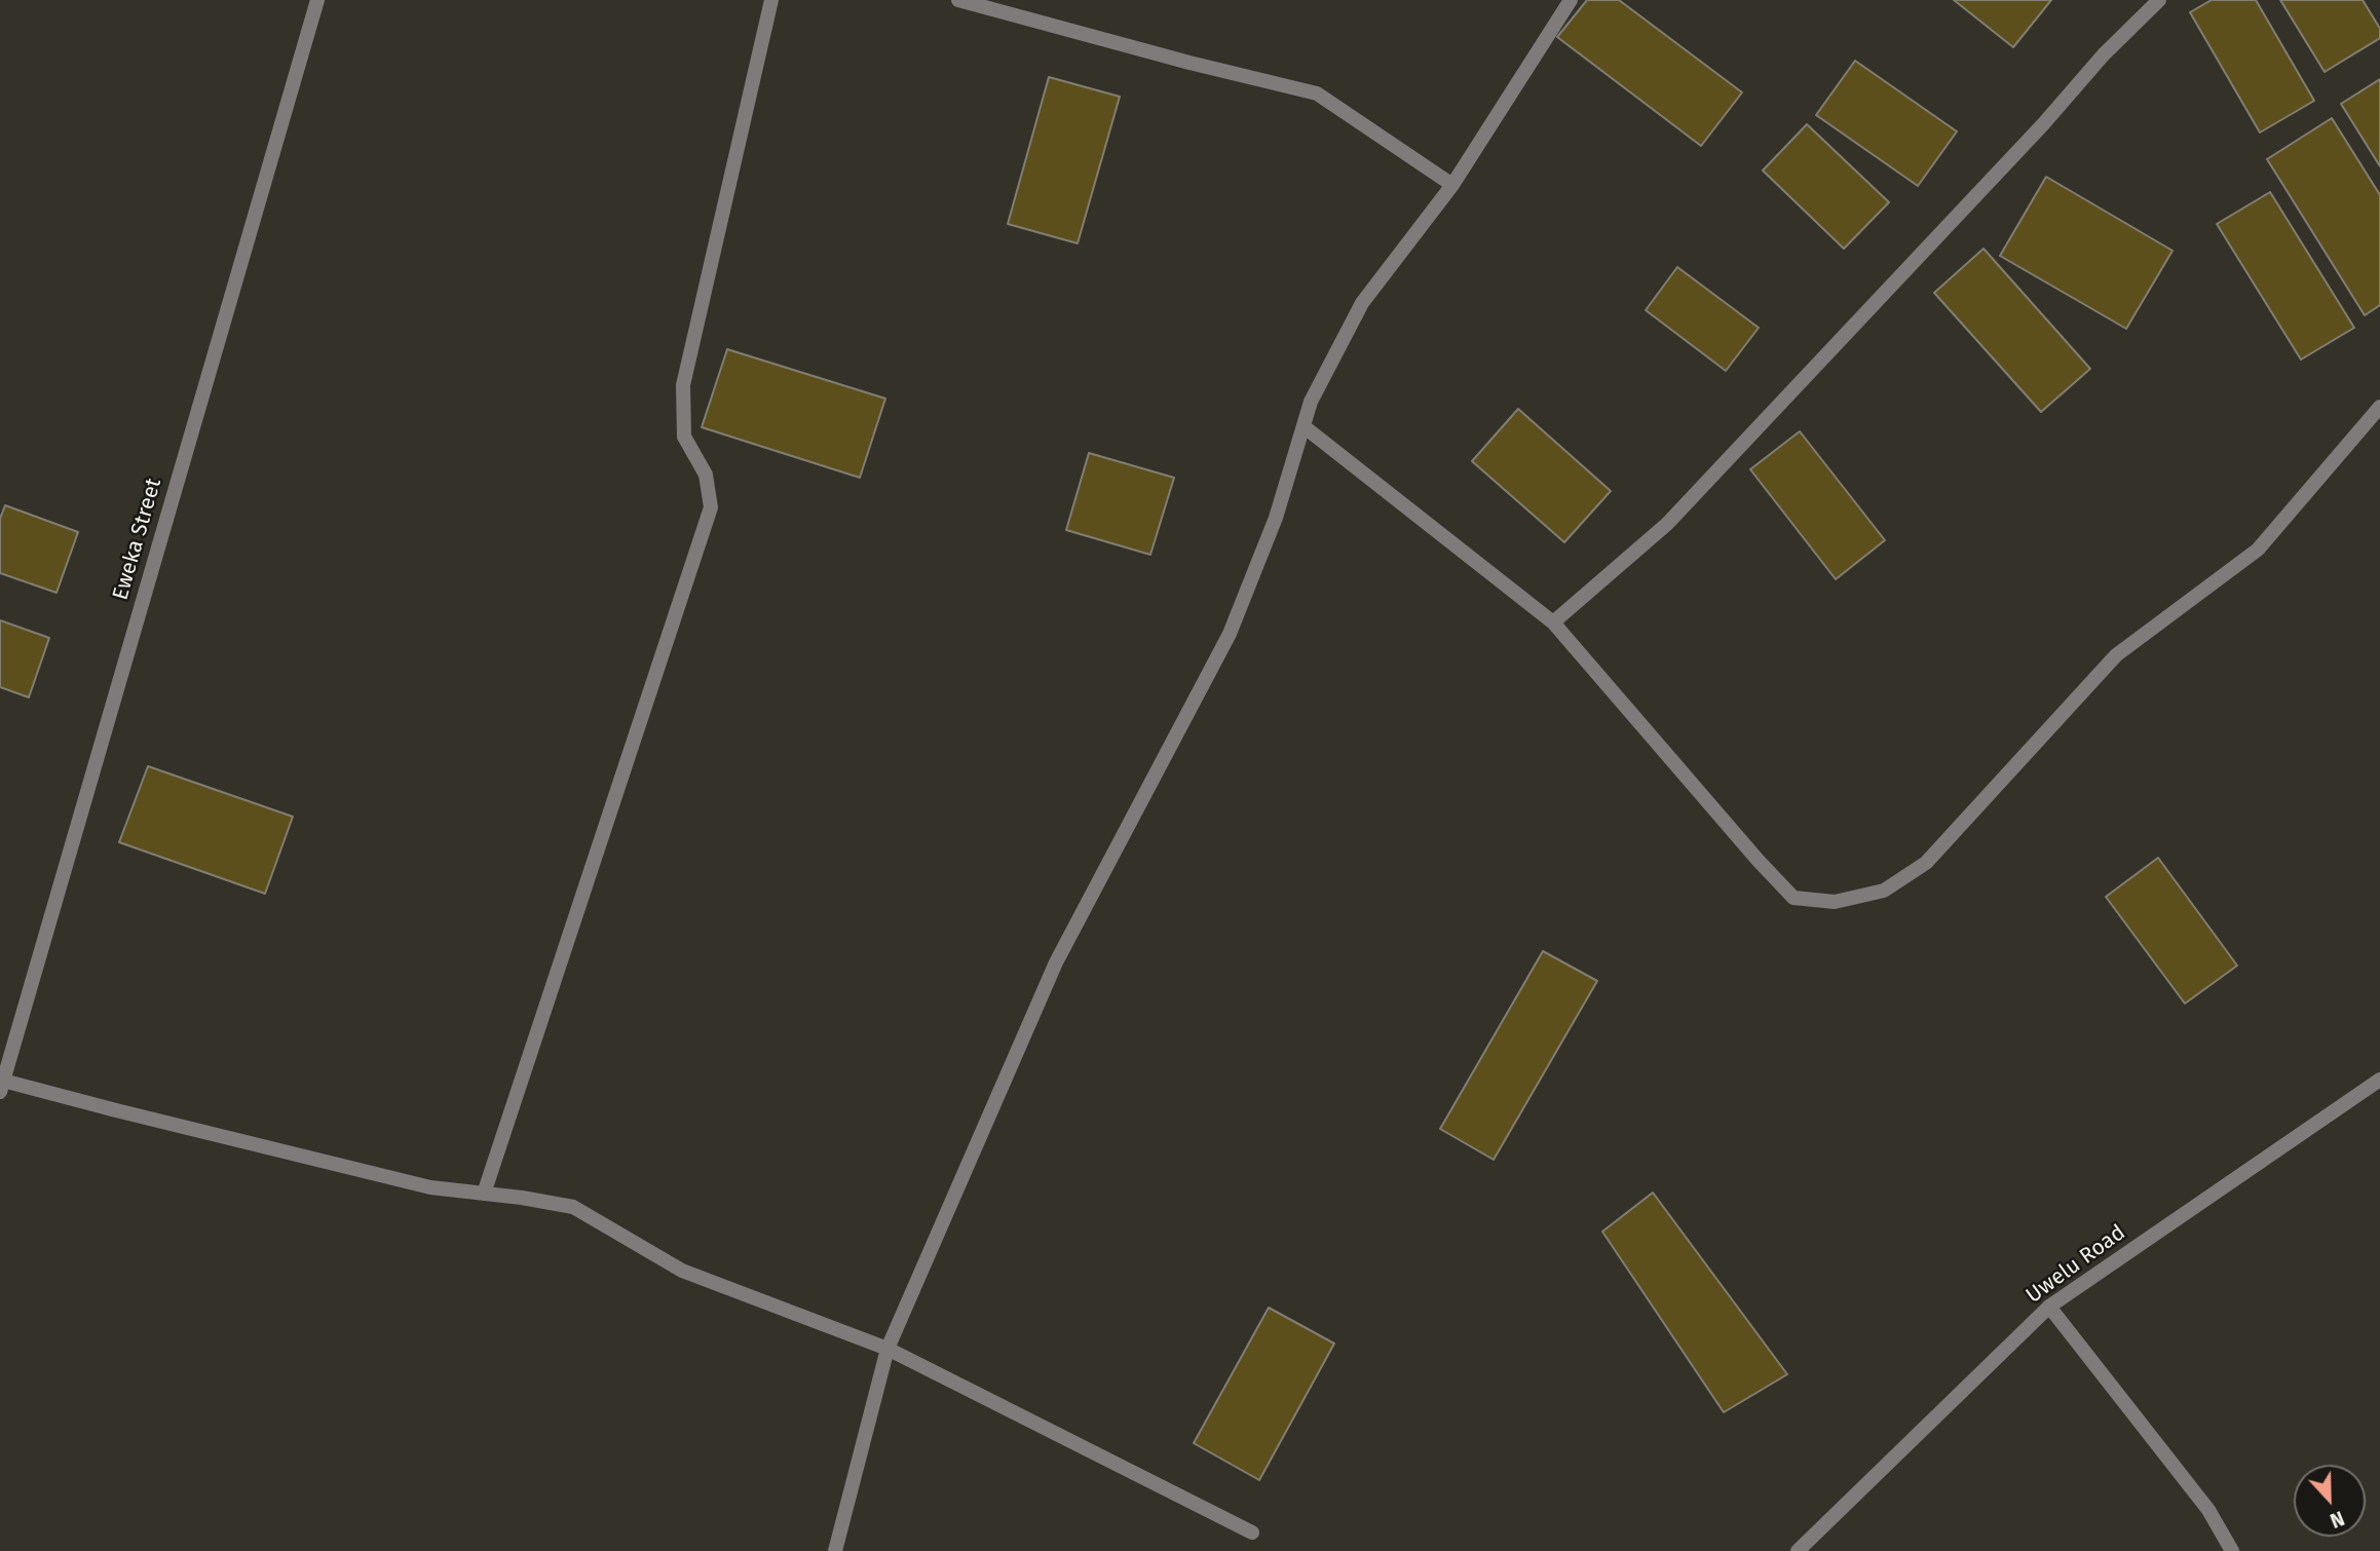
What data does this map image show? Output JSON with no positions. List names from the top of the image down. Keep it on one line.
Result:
{"streets":{"street":["Eweka Street","Uwelu Road"]},"north":"bottom"}
